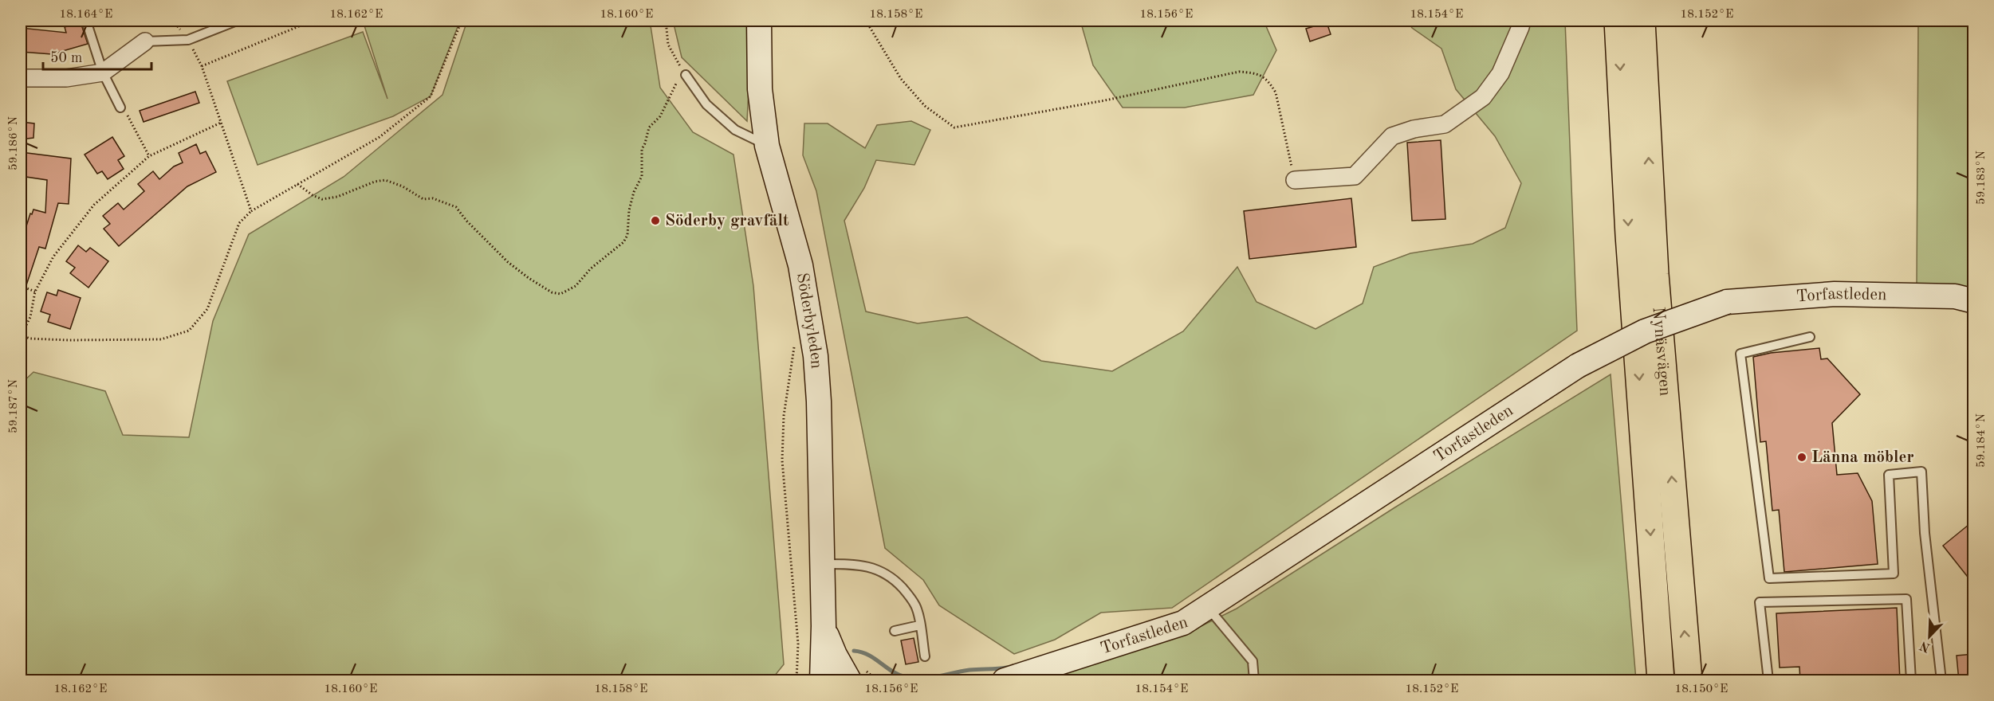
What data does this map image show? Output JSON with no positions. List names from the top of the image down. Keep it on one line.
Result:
{"streets":{"highway":["Nynäsvägen"],"street":["Torfastleden","Söderbyleden"]},"places":["Söderby gravfält","Länna möbler"],"scale_bar":"50 m","north":"bottom left","coordinates":["18.164°E","18.162°E","18.160°E","18.158°E","18.156°E","18.154°E","18.152°E","59.186°N","59.183°N","59.187°N","59.184°N","18.150°E"]}
